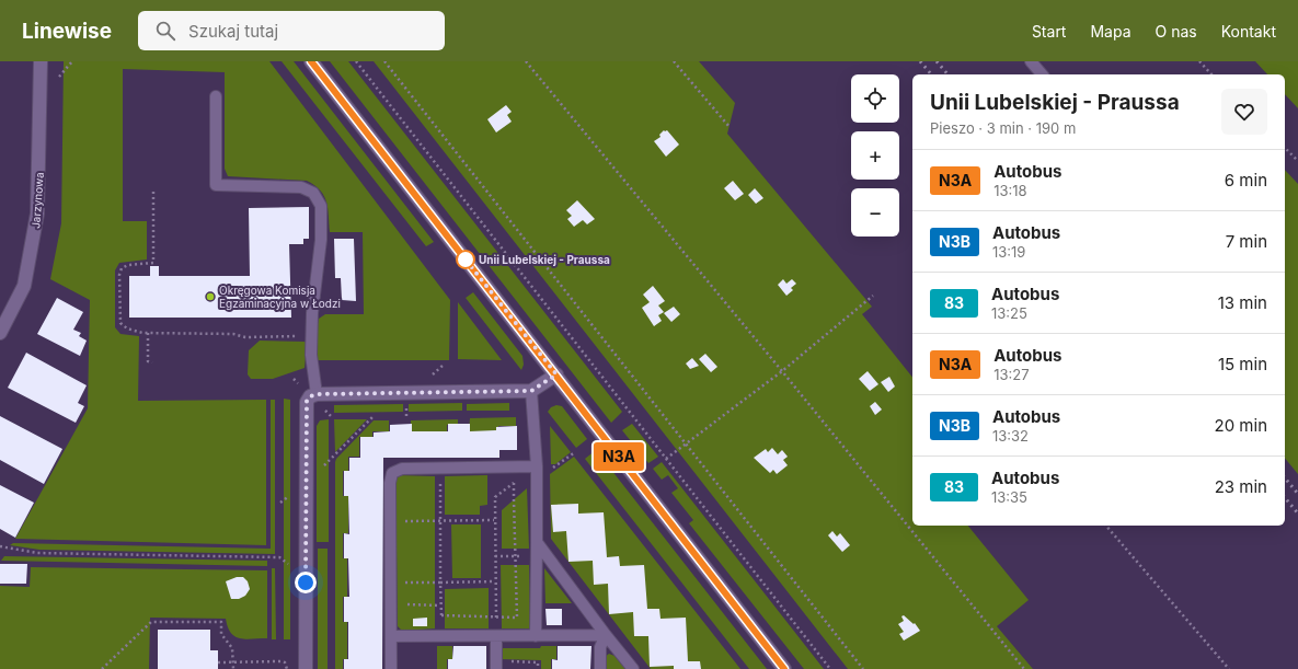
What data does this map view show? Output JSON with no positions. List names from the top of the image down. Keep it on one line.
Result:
{"streets":{"street":["Jarzynowa"]},"places":["Unii Lubelskiej - Praussa","Okręgowa Komisja Egzaminacyjna w Łodzi"],"lines":["bus line N3A"],"page":{"header":"Linewise","search":"Szukaj tutaj","nav":["Start","Mapa","O nas","Kontakt"],"on_map":"N3A","map_buttons":["+","−"],"heading":["Unii Lubelskiej - Praussa","Pieszo · 3 min · 190 m"],"list":[{"mark":"N3A","name":"Autobus","note":"13:18","value":"6 min"},{"mark":"N3B","name":"Autobus","note":"13:19","value":"7 min"},{"mark":"83","name":"Autobus","note":"13:25","value":"13 min"},{"mark":"N3A","name":"Autobus","note":"13:27","value":"15 min"},{"mark":"N3B","name":"Autobus","note":"13:32","value":"20 min"},{"mark":"83","name":"Autobus","note":"13:35","value":"23 min"}]}}
